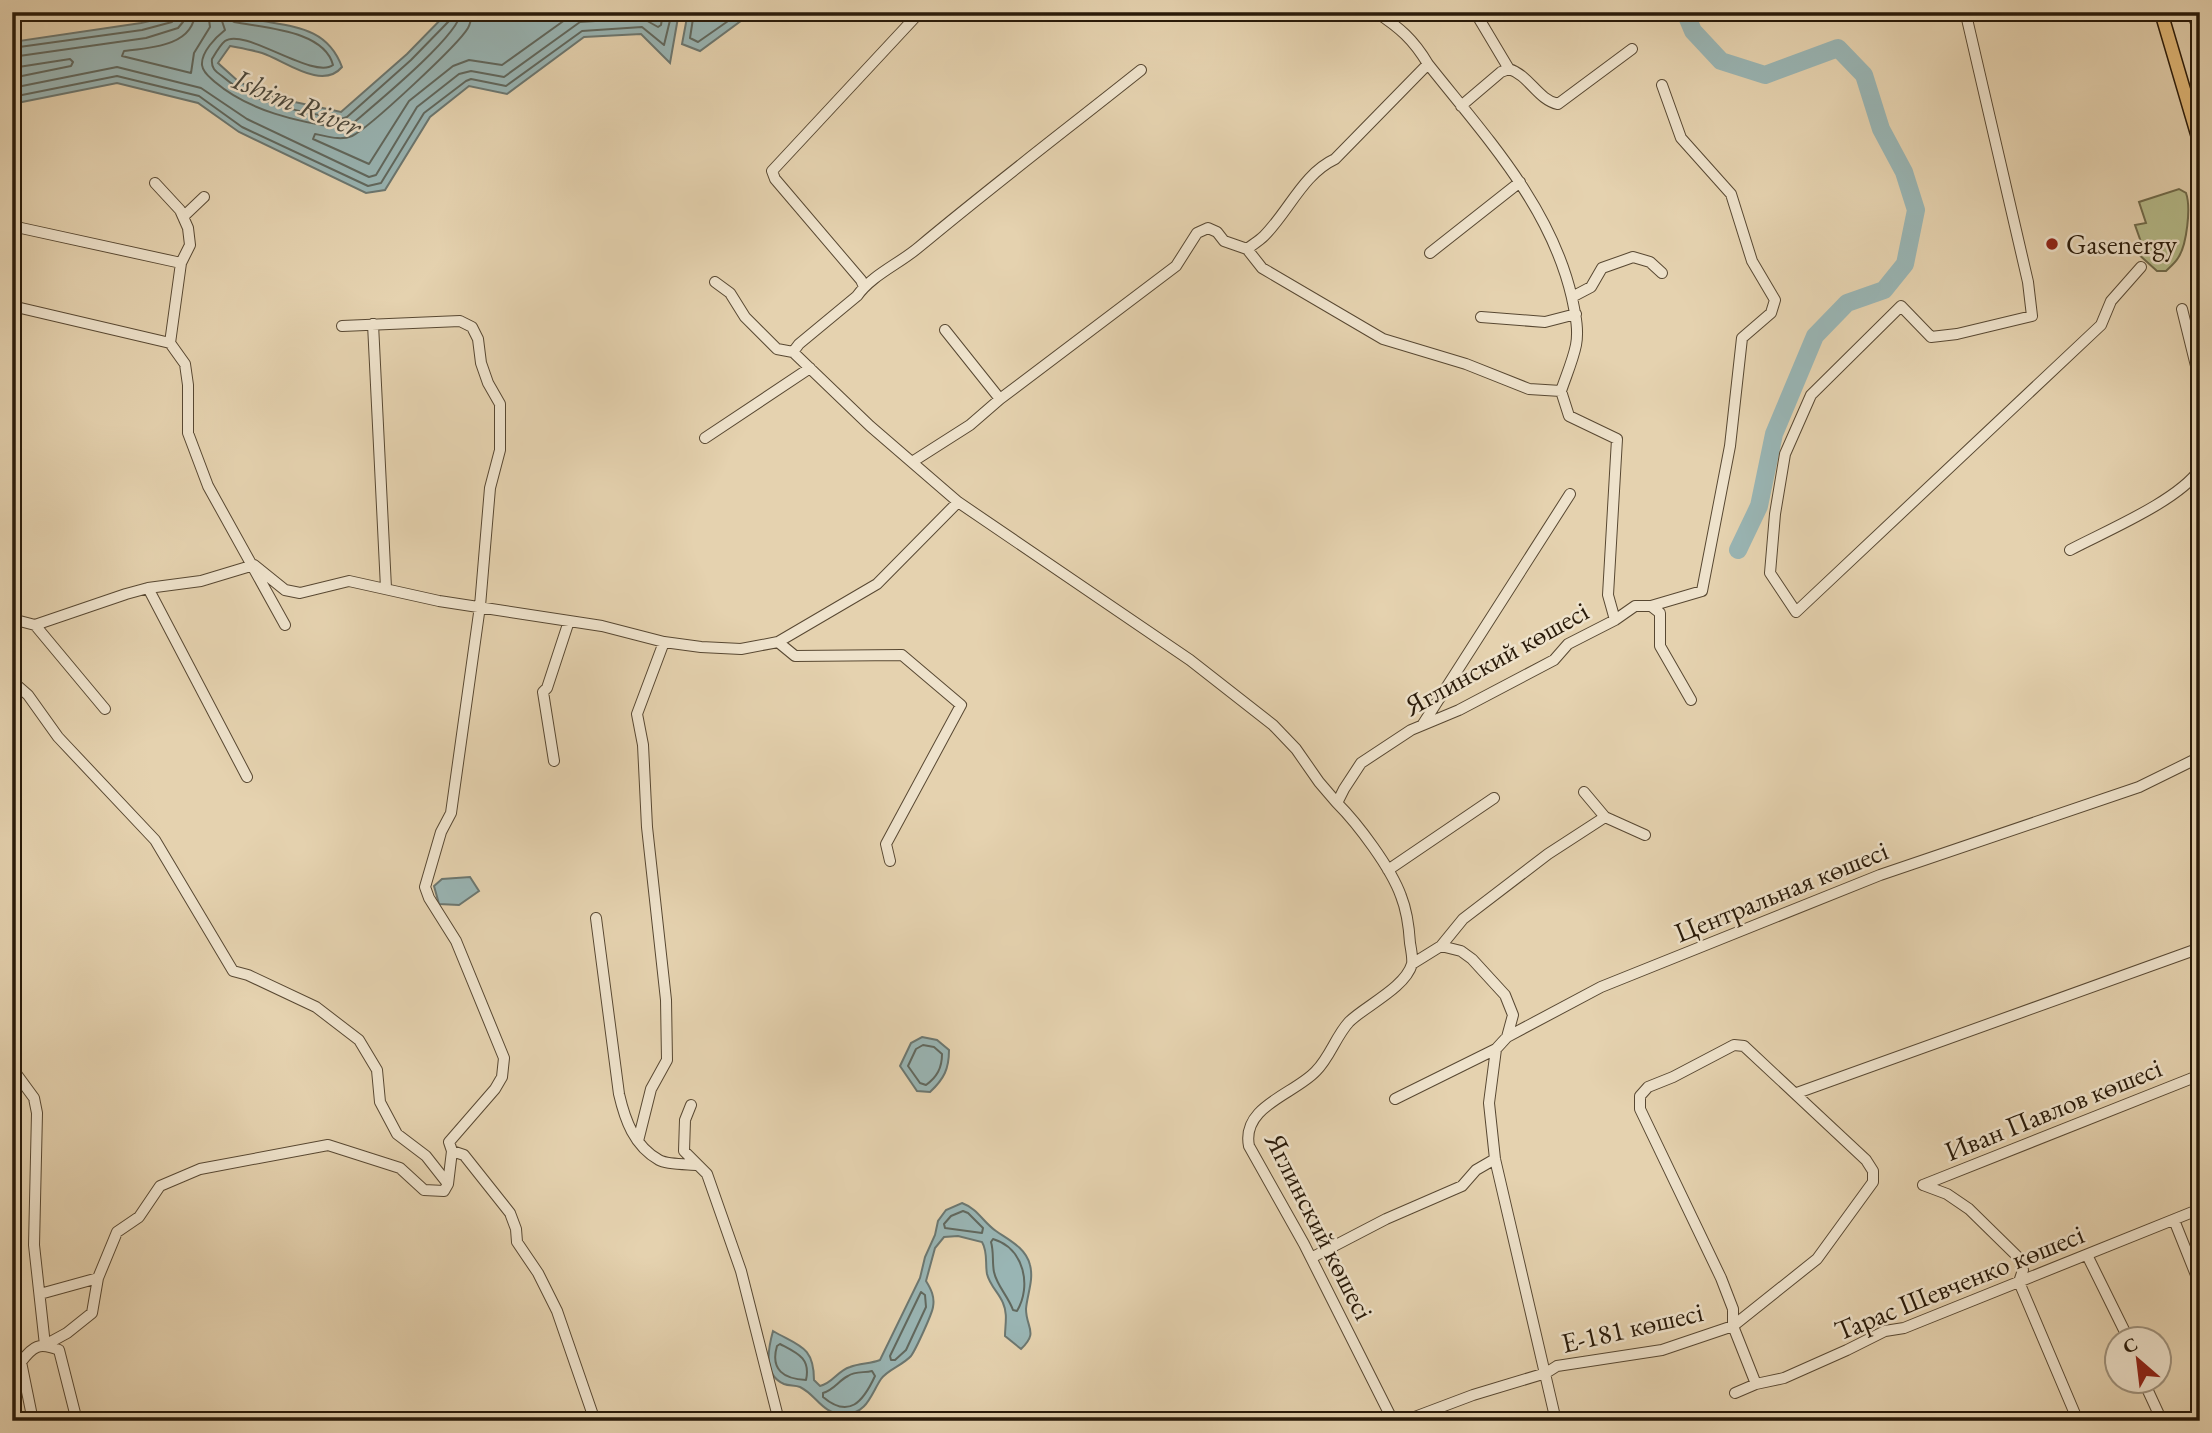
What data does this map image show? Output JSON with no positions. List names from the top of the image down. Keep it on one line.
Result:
{"streets":{"street":["Яглинский көшесі","Центральная көшесі","Иван Павлов көшесі","Тарас Шевченко көшесі","Е-181 көшесі"]},"crossings":[["Иван Павлов көшесі","Тарас Шевченко көшесі"]],"water":["Ishim River"],"places":["Gasenergy"],"north":"top left"}
